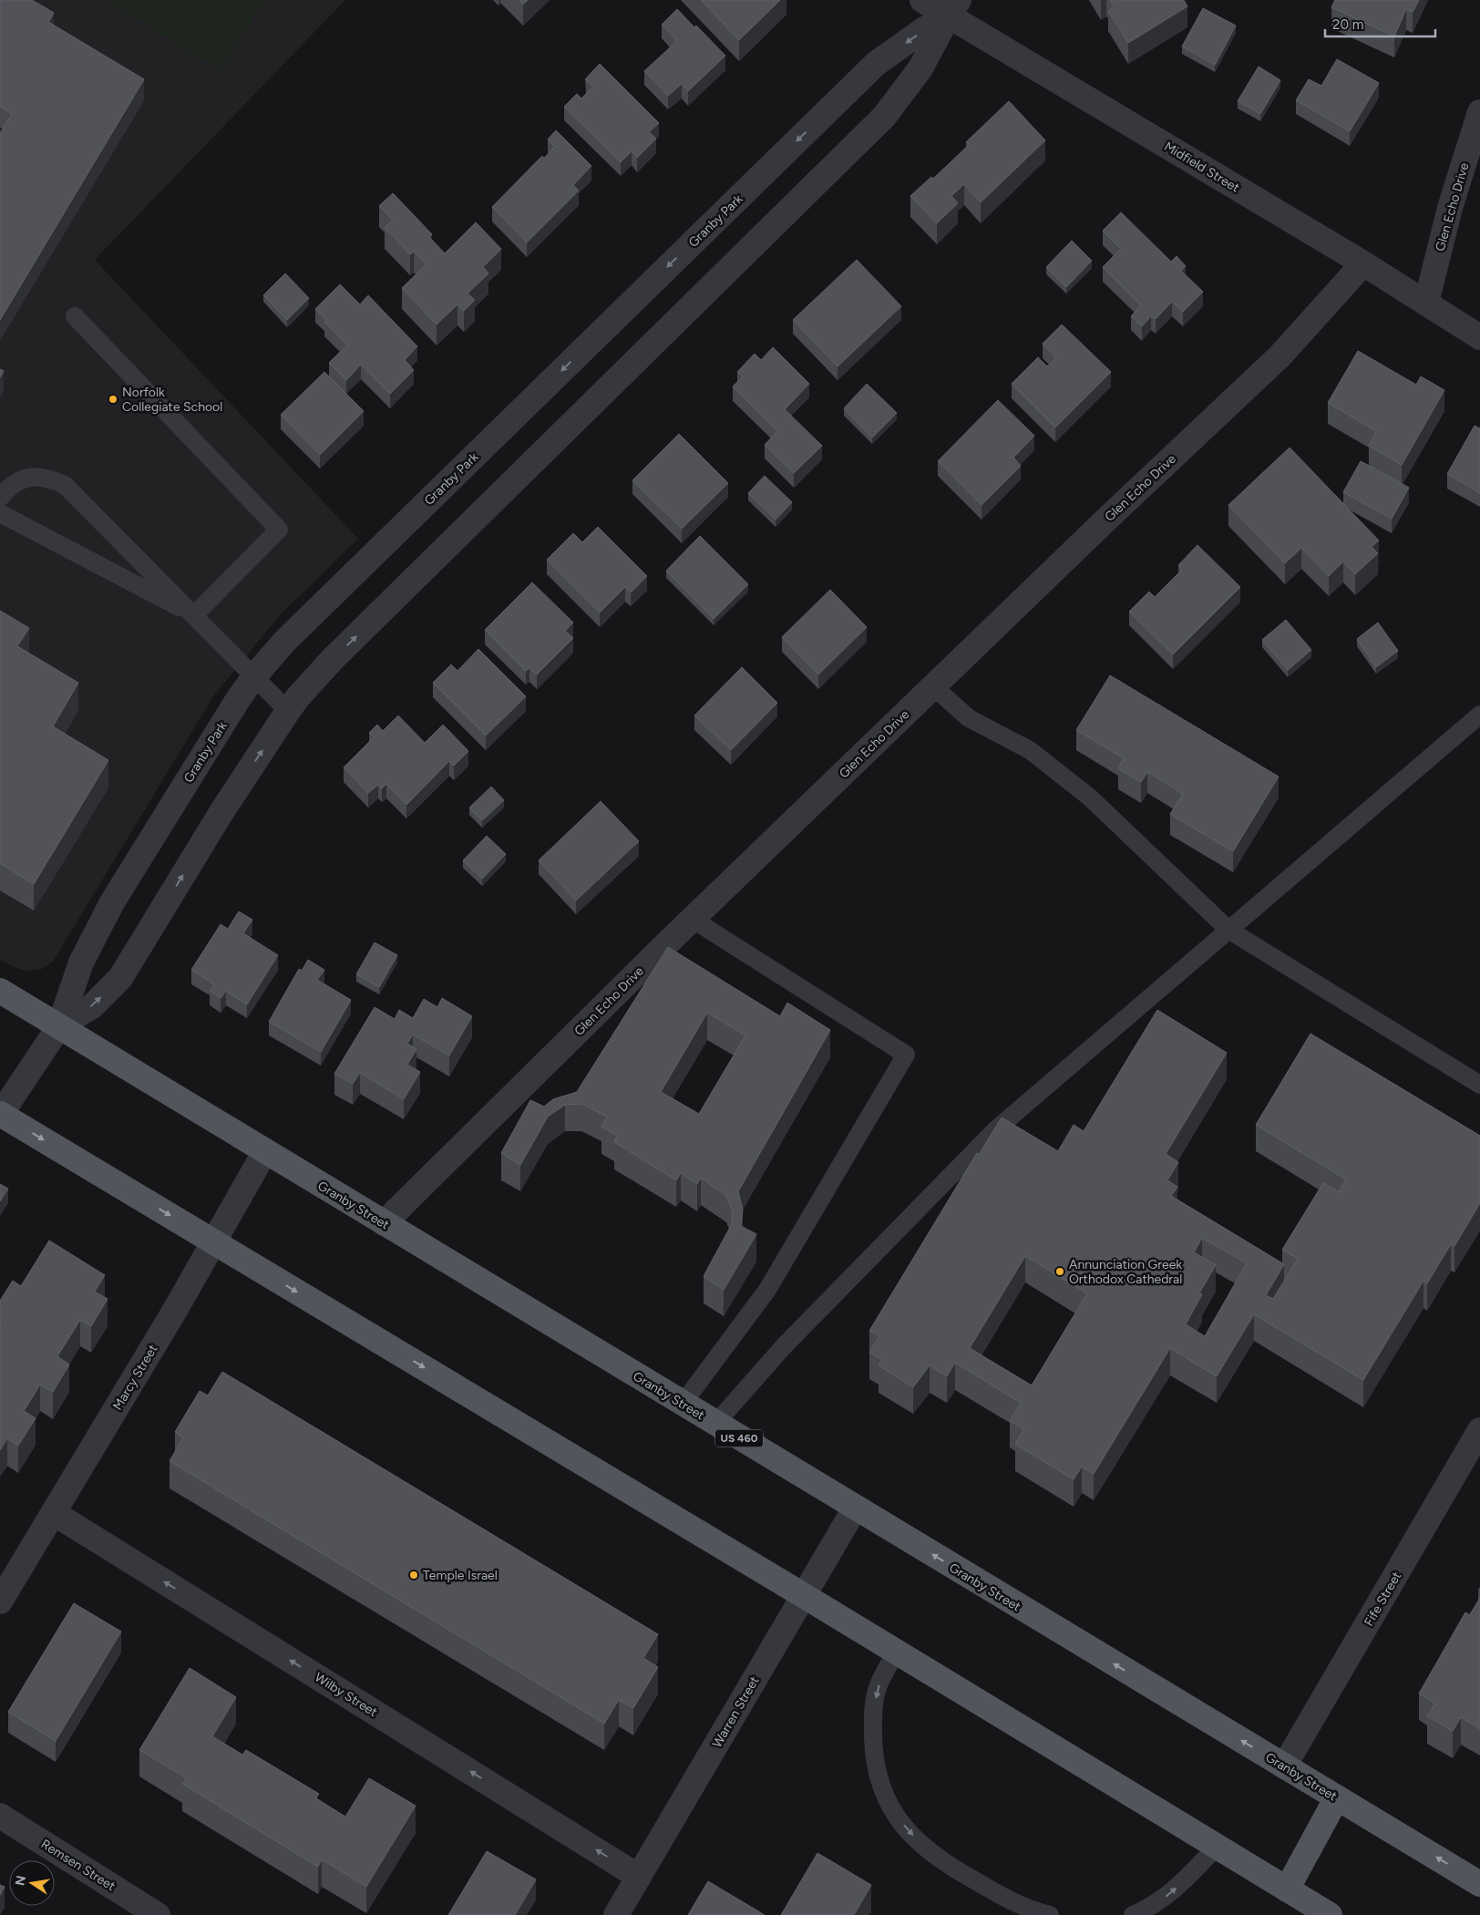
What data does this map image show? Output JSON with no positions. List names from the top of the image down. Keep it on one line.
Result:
{"streets":{"main road":["Granby Street","US 460"],"street":["Midfield Street","Glen Echo Drive","Granby Park","Marcy Street","Fife Street","Wilby Street","Warren Street","Remsen Street"]},"crossings":[["Midfield Street","Glen Echo Drive"],["Midfield Street","Granby Park"],["Glen Echo Drive","Granby Street"],["Granby Park","Granby Street"],["Granby Street","Marcy Street"],["Granby Street","Fife Street"],["Granby Street","Warren Street"],["Marcy Street","Wilby Street"],["Wilby Street","Warren Street"]],"one_way":["Wilby Street"],"places":["Norfolk Collegiate School","Annunciation Greek Orthodox Cathedral","Temple Israel"],"scale_bar":"20 m","north":"left"}
